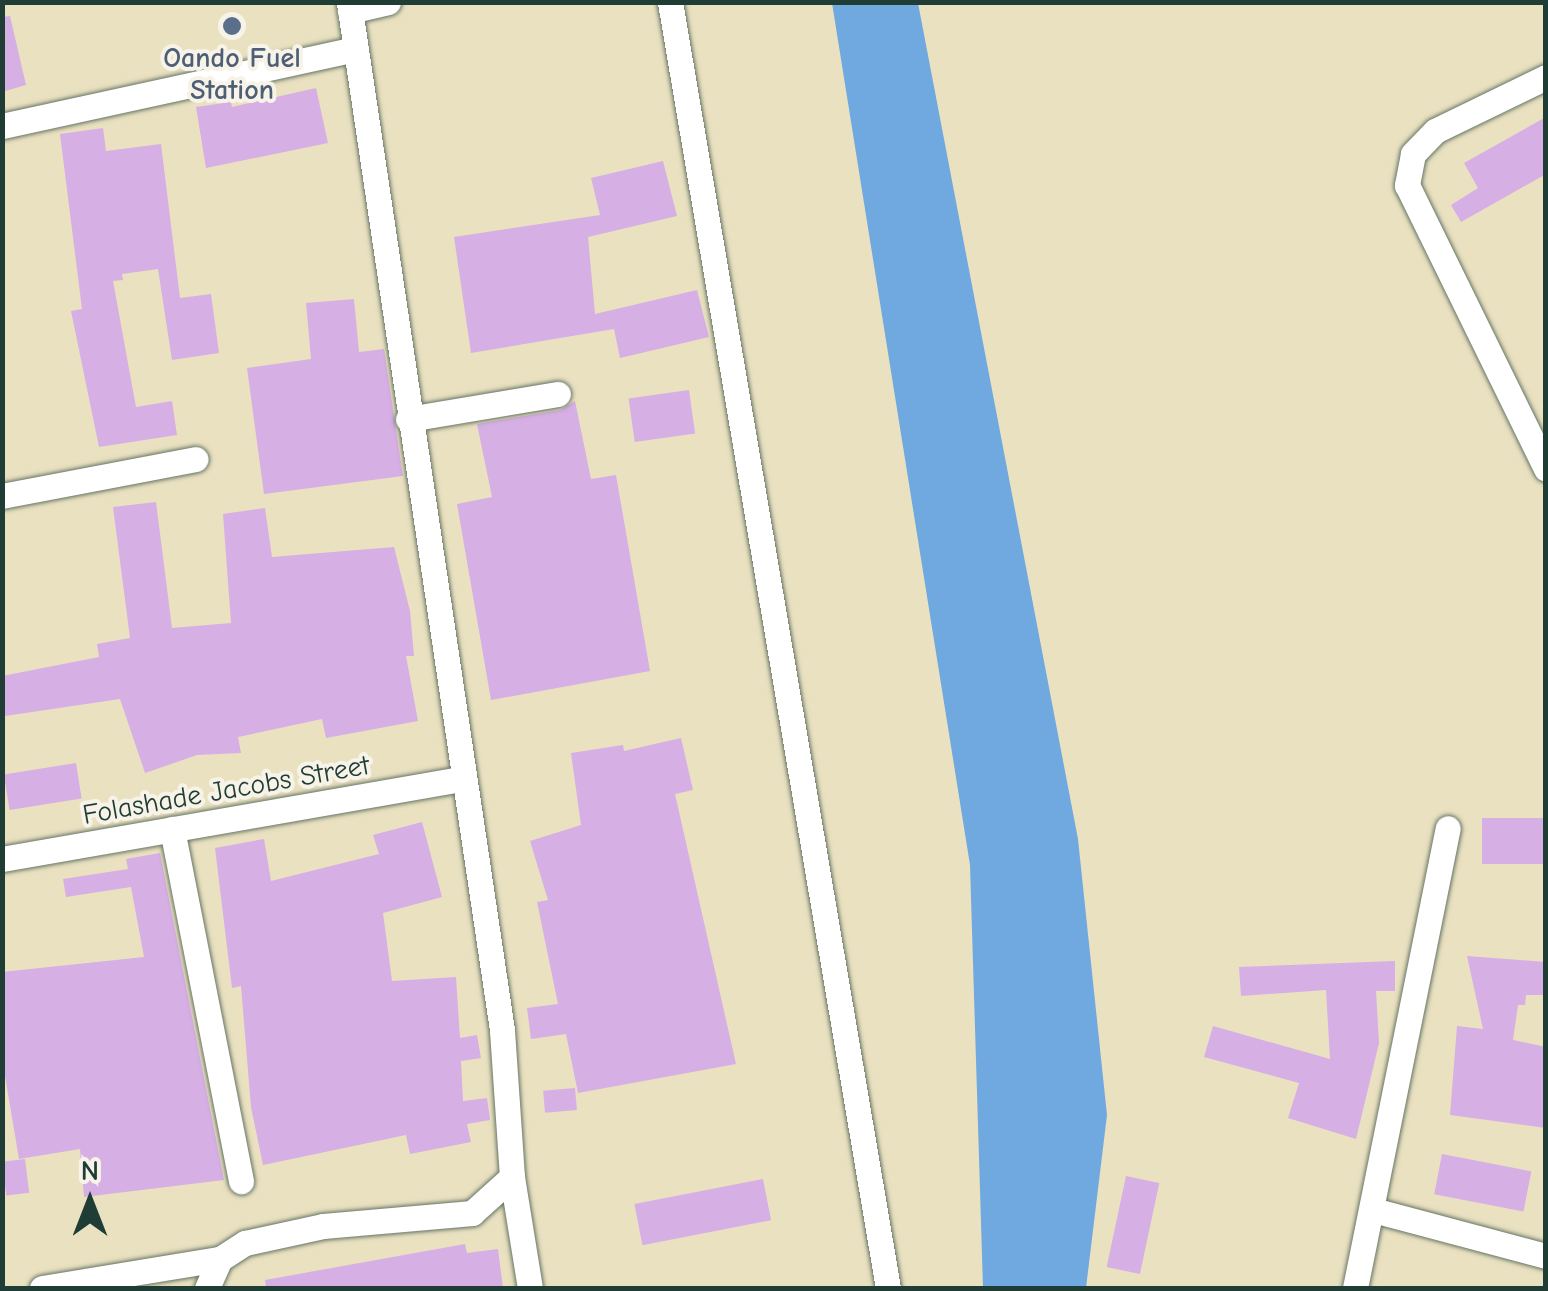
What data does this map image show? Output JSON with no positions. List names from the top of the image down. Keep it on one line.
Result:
{"streets":{"street":["Folashade Jacobs Street"]},"places":["Oando Fuel Station"],"north":"top"}
